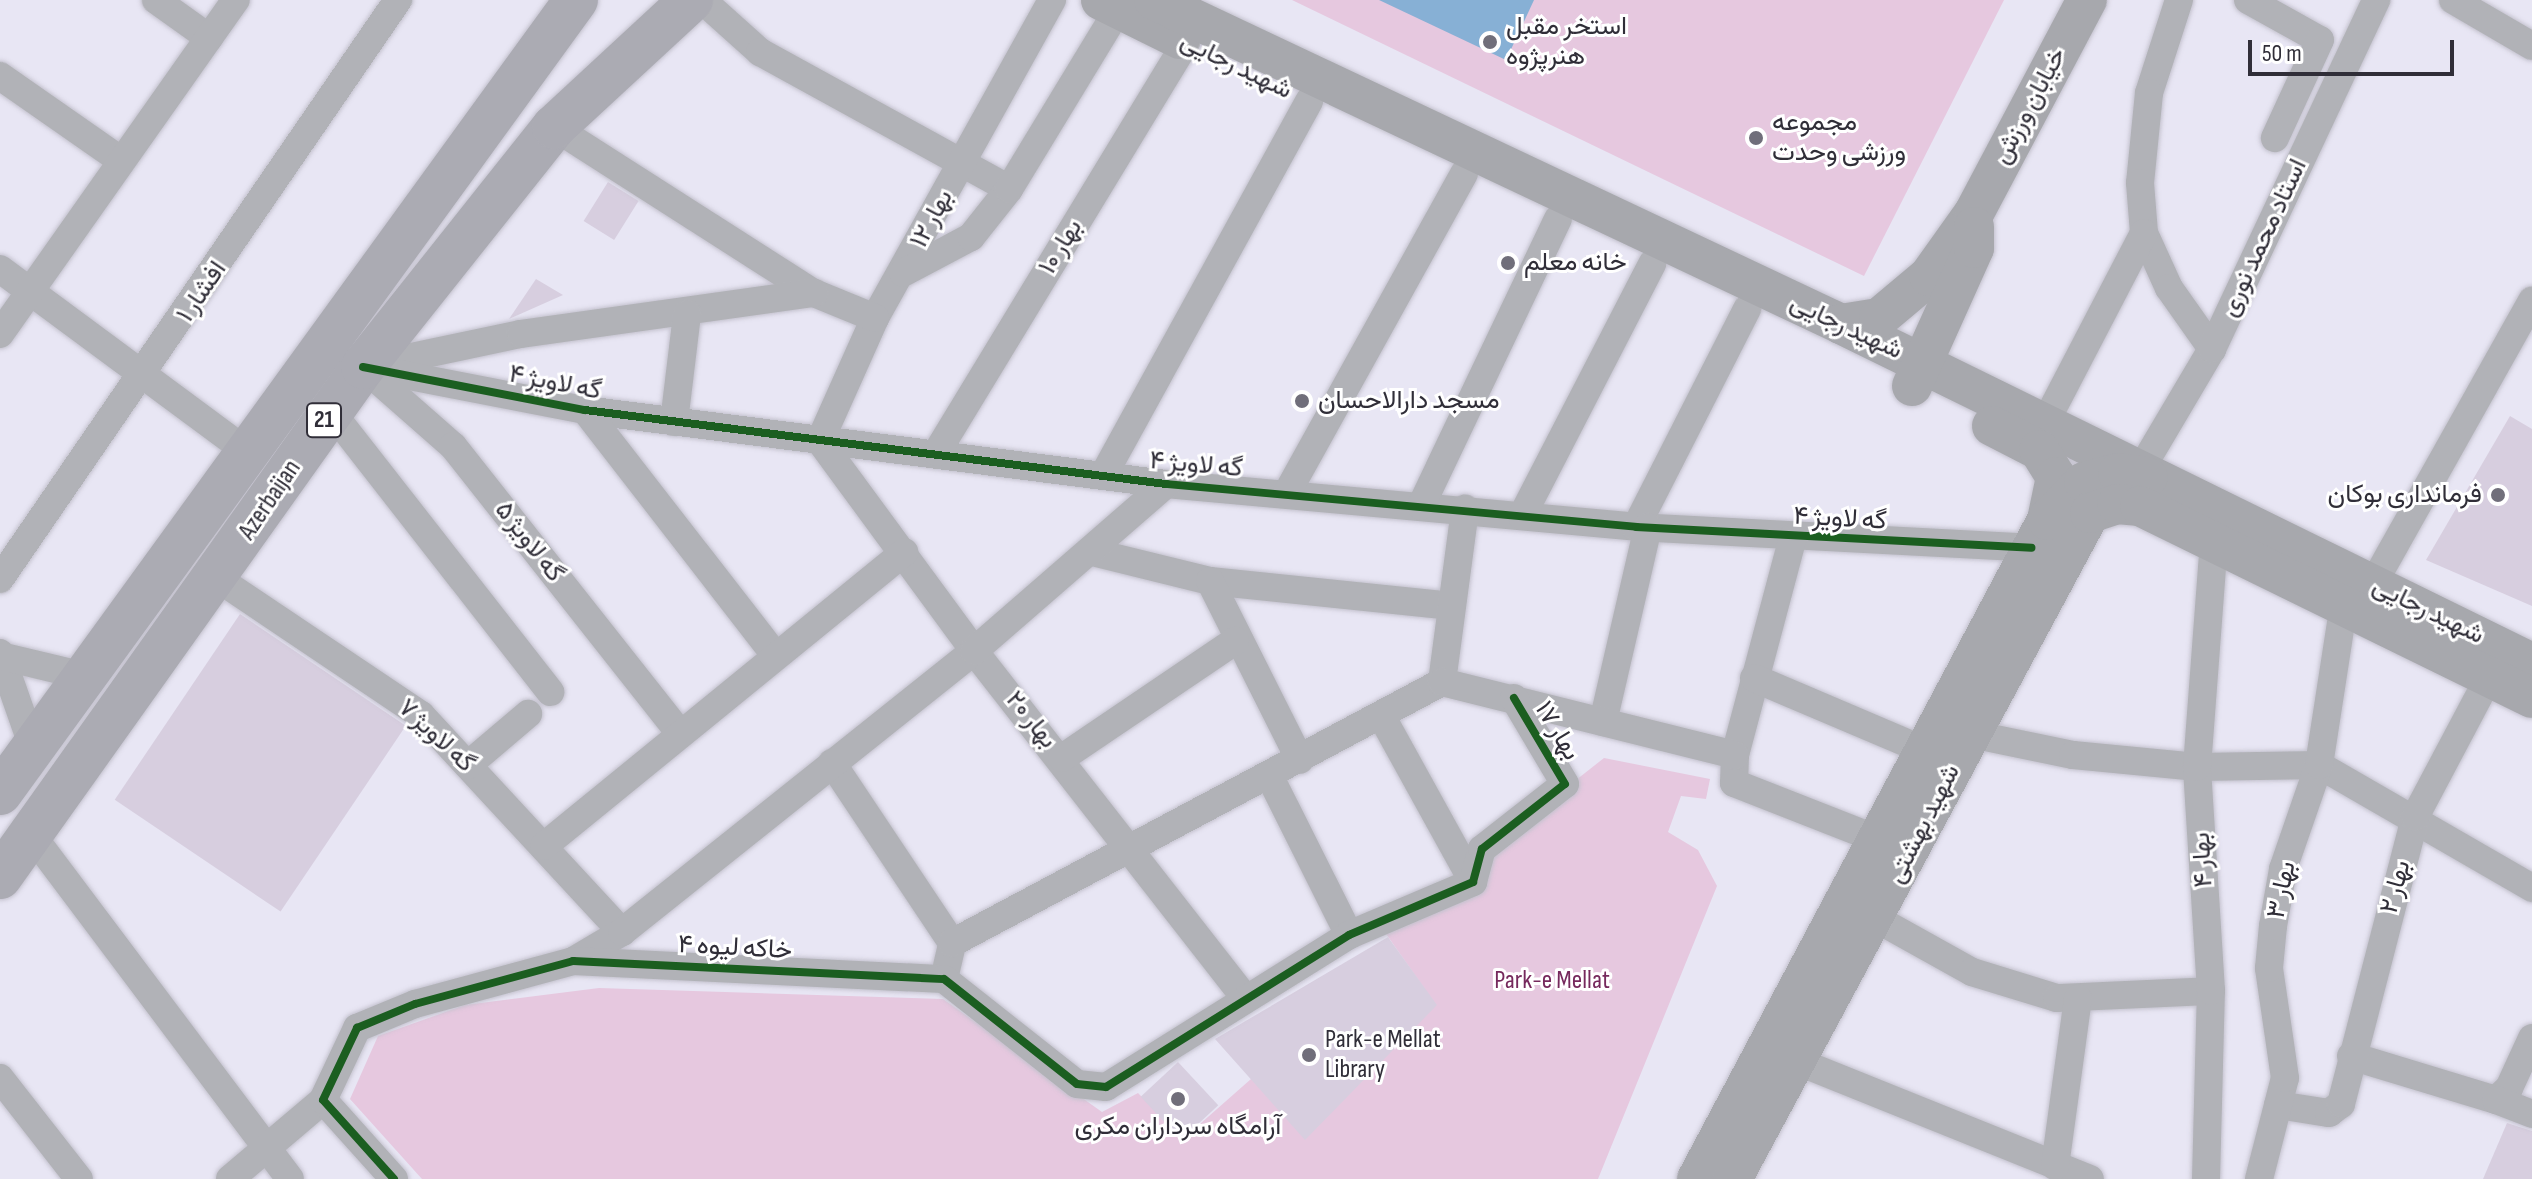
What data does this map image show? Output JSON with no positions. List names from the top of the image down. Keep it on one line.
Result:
{"streets":{"main road":["شهید رجایی","خیابان ورزش","21","Azerbaijan","شهید بهشتی"],"street":["بهار ۱۲","استاد محمد نوری","بهار ۱۰","افشار ۱","گه لاویژ ۴","گه لاویژ ۵","بهار ۲۰","بهار ۱۷","گه لاویژ ۷","بهار ۴","بهار ۲","بهار ۳","خاکه لیوه ۴"]},"crossings":[["شهید رجایی","خیابان ورزش"],["شهید رجایی","استاد محمد نوری"],["شهید رجایی","بهار ۱۰"],["شهید رجایی","گه لاویژ ۴"],["شهید رجایی","شهید بهشتی"],["شهید رجایی","بهار ۴"],["شهید رجایی","بهار ۲"],["شهید رجایی","بهار ۳"],["بهار ۱۲","گه لاویژ ۴"],["بهار ۱۲","بهار ۲۰"],["استاد محمد نوری","شهید بهشتی"],["بهار ۱۰","گه لاویژ ۴"],["گه لاویژ ۴","Azerbaijan"],["گه لاویژ ۴","گه لاویژ ۵"],["گه لاویژ ۴","بهار ۲۰"],["گه لاویژ ۴","شهید بهشتی"],["Azerbaijan","گه لاویژ ۵"],["Azerbaijan","گه لاویژ ۷"],["بهار ۲","بهار ۳"]],"parks":["Park-e Mellat"],"places":["استخر مقبل هنرپژوه","مجموعه ورزشی وحدت","خانه معلم","مسجد دارالاحسان","فرمانداری بوکان","Park-e Mellat Library","آرامگاه سرداران مکری"],"scale_bar":"50 m"}
